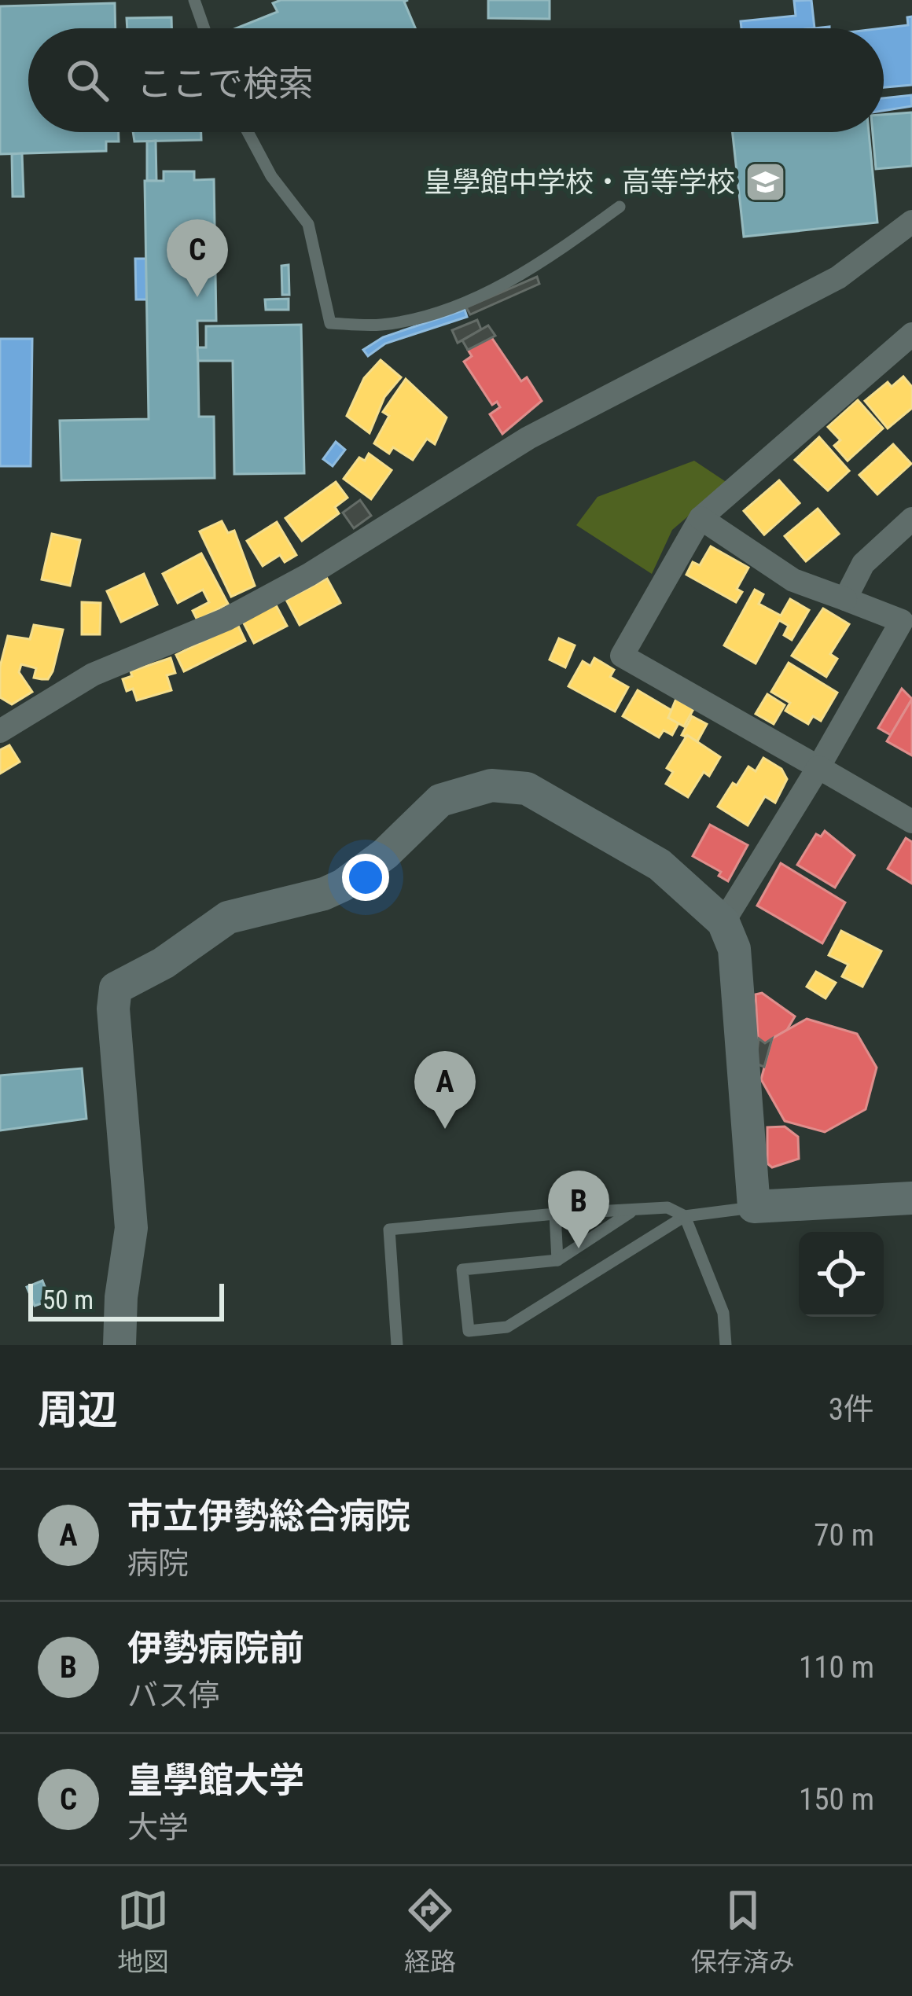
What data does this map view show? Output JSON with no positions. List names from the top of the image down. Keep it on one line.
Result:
{"places":{"school or university":["皇學館中学校・高等学校"]},"scale_bar":"50 m","page":{"search":"ここで検索","pins":["C","A","B"],"scale":"50 m","heading":["周辺","3件"],"list":[{"mark":"A","name":"市立伊勢総合病院","note":"病院","value":"70 m"},{"mark":"B","name":"伊勢病院前","note":"バス停","value":"110 m"},{"mark":"C","name":"皇學館大学","note":"大学","value":"150 m"}],"nav":["地図","経路","保存済み"]}}
